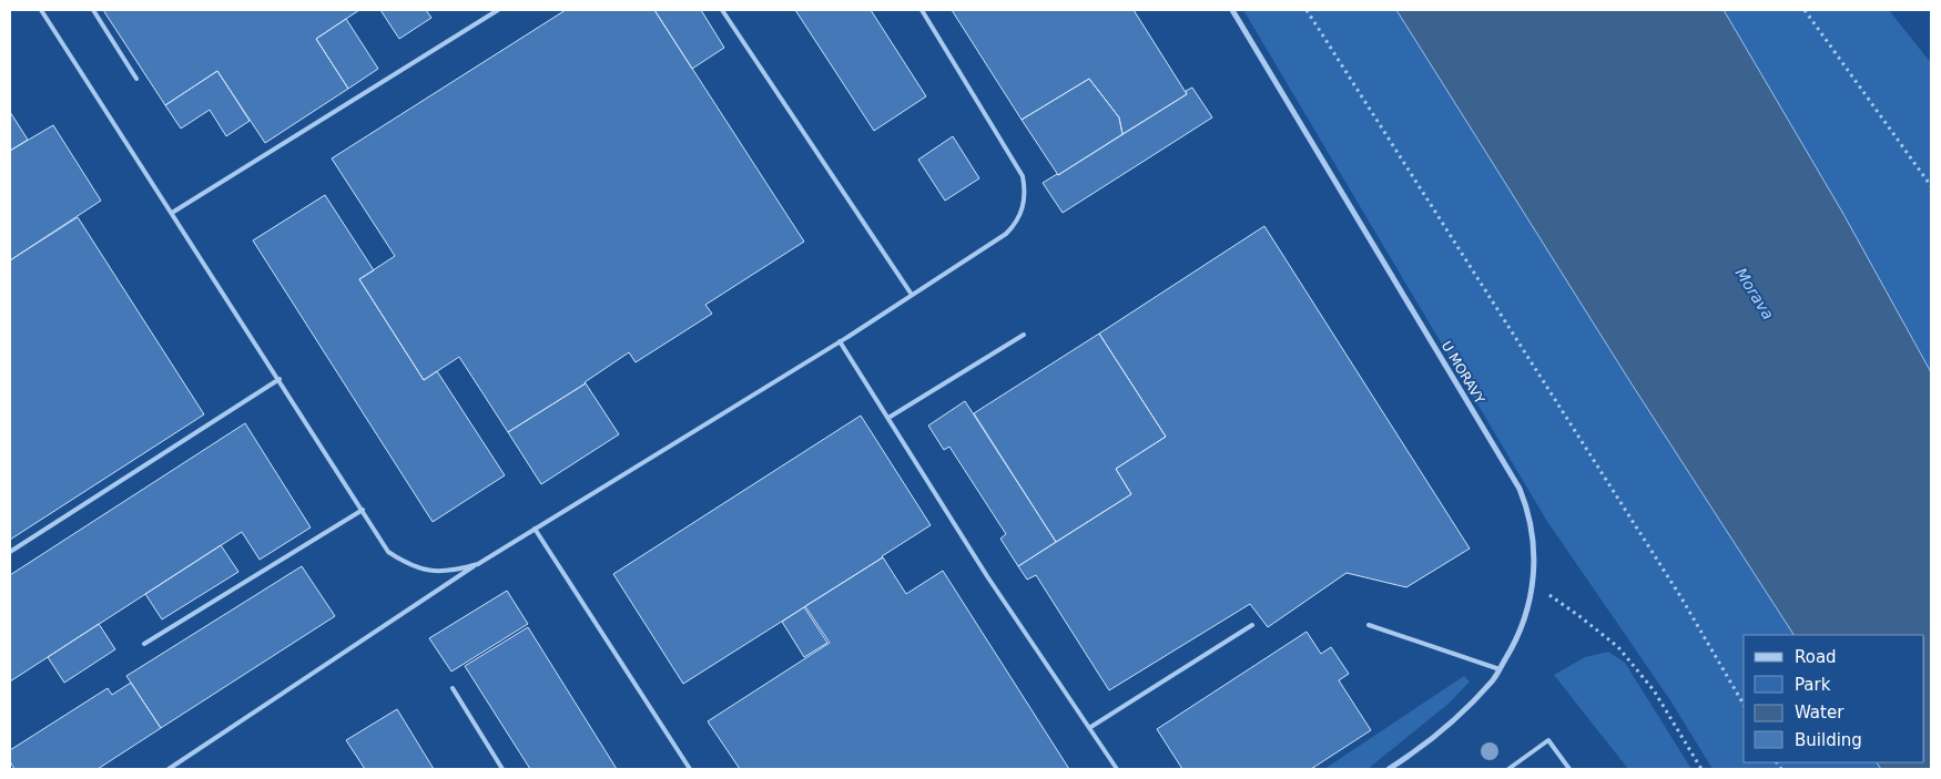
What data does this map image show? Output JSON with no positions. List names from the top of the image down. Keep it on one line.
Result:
{"streets":{"street":["U MORAVY"]},"water":["Morava"],"legend":["Road","Park","Water","Building"]}
